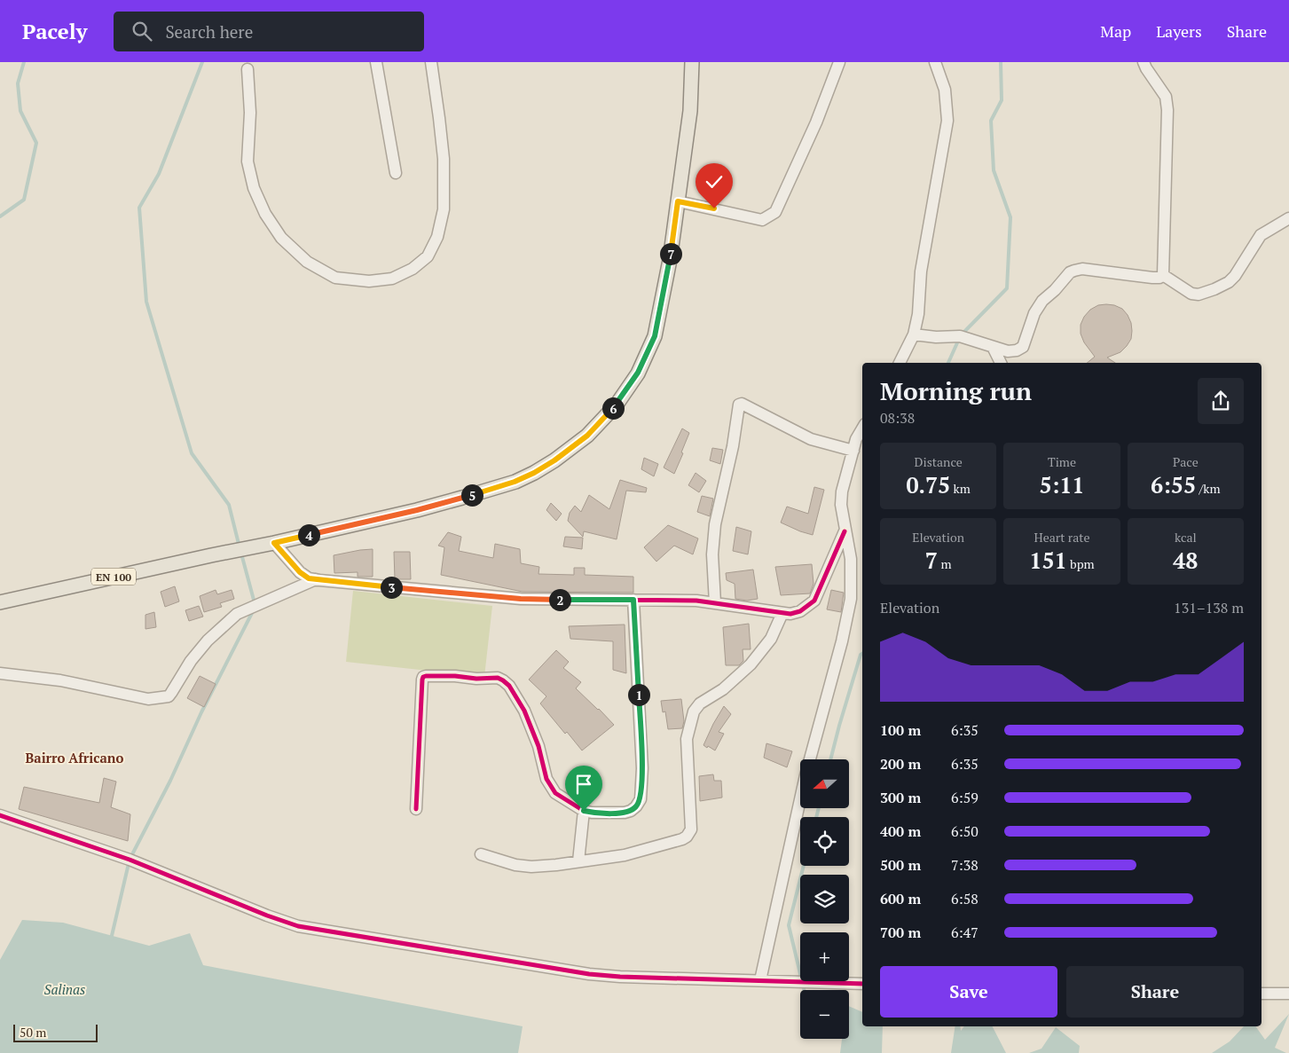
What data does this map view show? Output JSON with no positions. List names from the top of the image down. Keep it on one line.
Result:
{"streets":{"main road":["EN 100"]},"districts":["Bairro Africano"],"water":["Salinas"],"scale_bar":"50 m","north":"left","page":{"header":"Pacely","search":"Search here","nav":["Map","Layers","Share"],"pins":["7","6","5","4","3","2","1"],"heading":["Morning run","08:38"],"stats":[["Distance","0.75 km"],["Time","5:11"],["Pace","6:55 /km"],["Elevation","7 m"],["Heart rate","151 bpm"],["kcal","48"]],"chart":["Elevation","131–138 m"],"list":[{"name":"100 m","note":"6:35"},{"name":"200 m","note":"6:35"},{"name":"300 m","note":"6:59"},{"name":"400 m","note":"6:50"},{"name":"500 m","note":"7:38"},{"name":"600 m","note":"6:58"},{"name":"700 m","note":"6:47"}],"map_buttons":["+","−"],"buttons":["Save","Share"],"scale":"50 m"}}
